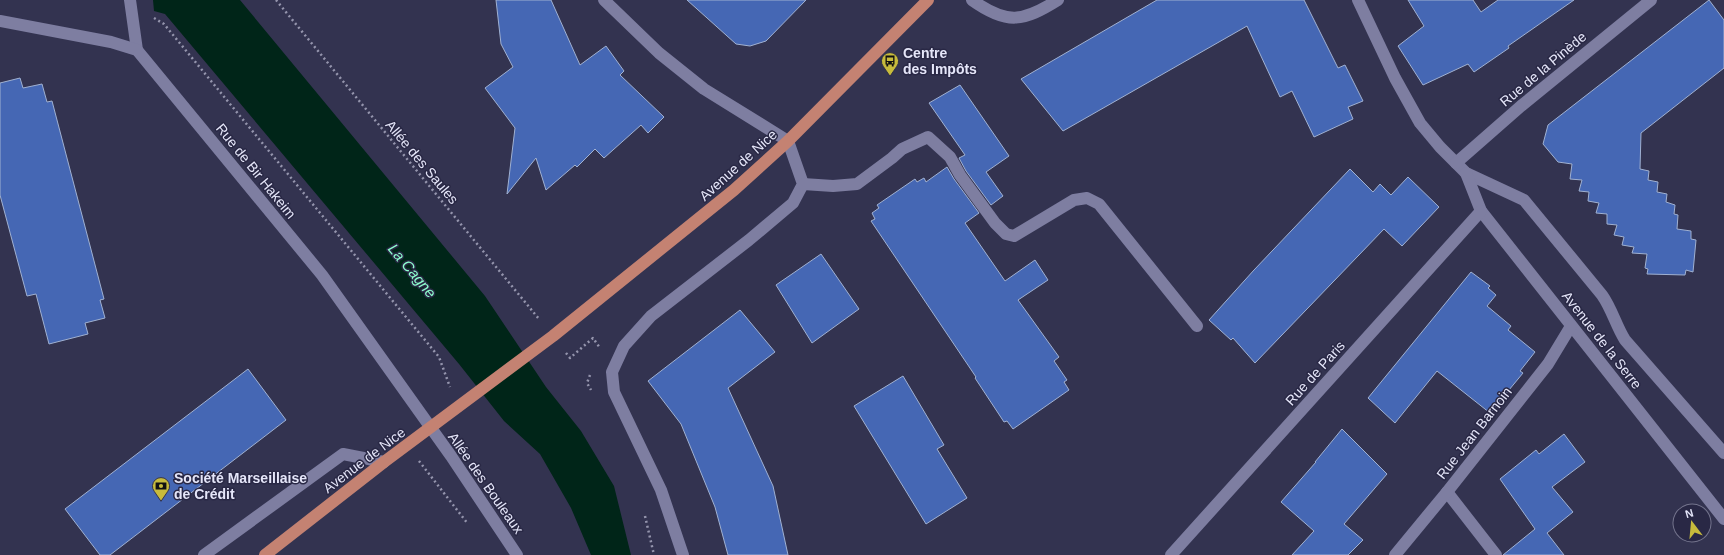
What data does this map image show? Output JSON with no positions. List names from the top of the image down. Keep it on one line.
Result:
{"streets":{"main road":["Avenue de Nice"],"street":["Rue de la Pinède","Rue de Bir Hakeim","Avenue de la Serre","Rue de Paris","Rue Jean Barnoin","Allée des Bouleaux"],"path":["Allée des Saules"]},"crossings":[["Rue de la Pinède","Avenue de la Serre"],["Allée des Saules","Avenue de Nice"],["Avenue de Nice","Rue de Bir Hakeim"],["Avenue de Nice","Allée des Bouleaux"],["Rue de Bir Hakeim","Allée des Bouleaux"],["Avenue de la Serre","Rue de Paris"],["Avenue de la Serre","Rue Jean Barnoin"]],"water":["La Cagne"],"places":{"bus stop":["Centre des Impôts"],"bank":["Société Marseillaise de Crédit"]},"north":"top"}
